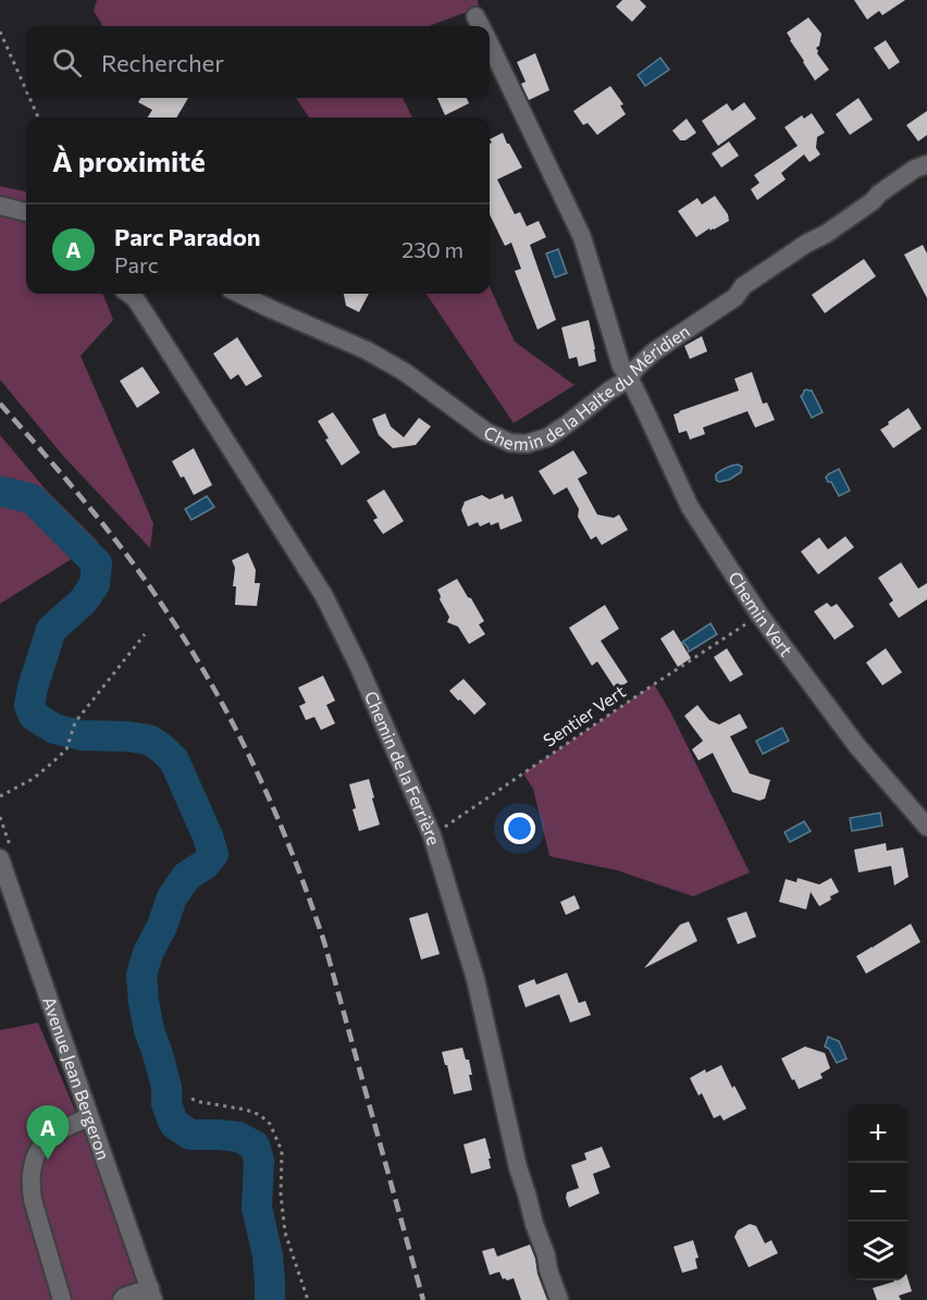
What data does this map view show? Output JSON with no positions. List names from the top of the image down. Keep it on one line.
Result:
{"streets":{"street":["Chemin de la Halte du Méridien","Chemin Vert","Chemin de la Ferrière","Avenue Jean Bergeron"],"path":["Sentier Vert"]},"crossings":[["Chemin de la Halte du Méridien","Chemin Vert"],["Sentier Vert","Chemin de la Ferrière"]],"page":{"search":"Rechercher","heading":"À proximité","list":[{"mark":"A","name":"Parc Paradon","note":"Parc","value":"230 m"}],"map_buttons":["+","−"],"pins":"A"}}
